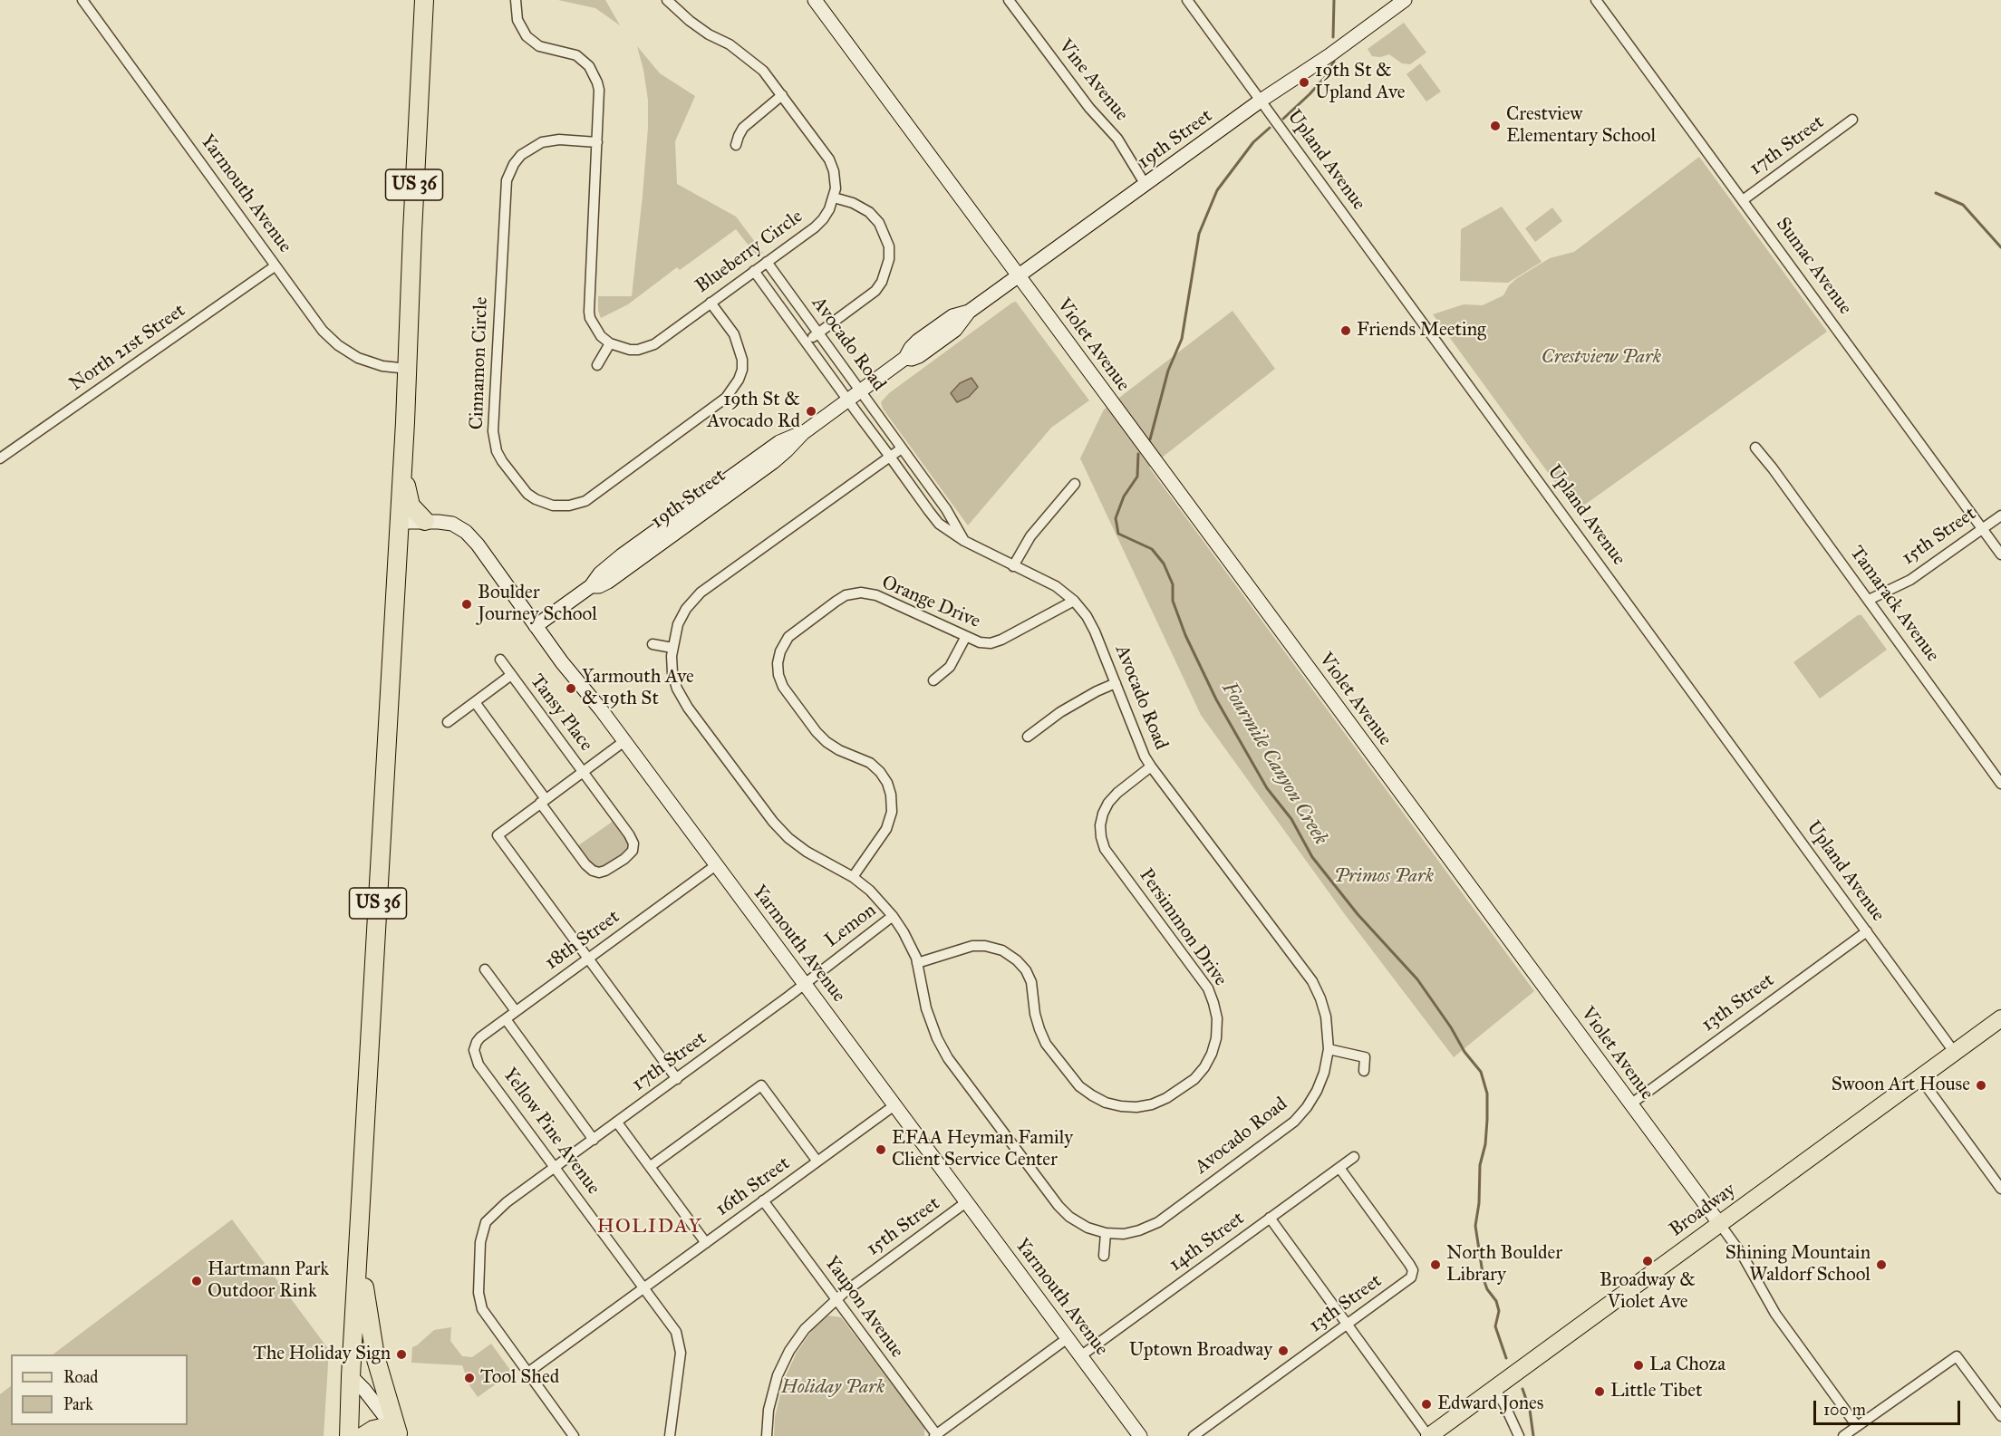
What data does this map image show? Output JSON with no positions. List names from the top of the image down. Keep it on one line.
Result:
{"streets":{"highway":["US 36"],"main road":["Broadway"],"street":["Vine Avenue","19th Street","17th Street","Upland Avenue","Yarmouth Avenue","Blueberry Circle","Sumac Avenue","Avocado Road","Violet Avenue","North 21st Street","Cinnamon Circle","15th Street","Orange Drive","Tamarack Avenue","Tansy Place","Lemon","Persimmon Drive","18th Street","13th Street","Yellow Pine Avenue","16th Street","14th Street","Yaupon Avenue"]},"crossings":[["Vine Avenue","19th Street"],["19th Street","Upland Avenue"],["19th Street","Yarmouth Avenue"],["19th Street","Avocado Road"],["19th Street","Violet Avenue"],["17th Street","Yarmouth Avenue"],["17th Street","Sumac Avenue"],["17th Street","Lemon"],["17th Street","Yellow Pine Avenue"],["17th Street","16th Street"],["Upland Avenue","13th Street"],["Upland Avenue","Broadway"],["US 36","Yarmouth Avenue"],["Yarmouth Avenue","North 21st Street"],["Yarmouth Avenue","15th Street"],["Yarmouth Avenue","Lemon"],["Yarmouth Avenue","18th Street"],["Yarmouth Avenue","16th Street"],["Yarmouth Avenue","14th Street"],["Blueberry Circle","Avocado Road"],["Blueberry Circle","Cinnamon Circle"],["Sumac Avenue","15th Street"],["Avocado Road","Orange Drive"],["Avocado Road","Lemon"],["Avocado Road","Persimmon Drive"],["Violet Avenue","13th Street"],["Violet Avenue","Broadway"],["15th Street","Tamarack Avenue"],["15th Street","Yaupon Avenue"],["18th Street","Yellow Pine Avenue"],["13th Street","14th Street"],["Yellow Pine Avenue","16th Street"],["16th Street","Yaupon Avenue"]],"districts":["HOLIDAY"],"water":["Fourmile Canyon Creek"],"parks":["Crestview Park","Primos Park","Holiday Park"],"places":["19th St & Upland Ave","Crestview Elementary School","Friends Meeting","19th St & Avocado Rd","Boulder Journey School","Yarmouth Ave & 19th St","Swoon Art House","EFAA Heyman Family Client Service Center","Broadway & Violet Ave","North Boulder Library","Shining Mountain Waldorf School","Hartmann Park Outdoor Rink","Uptown Broadway","The Holiday Sign","La Choza","Tool Shed","Little Tibet","Edward Jones"],"legend":["Road","Park"],"scale_bar":"100 m"}
